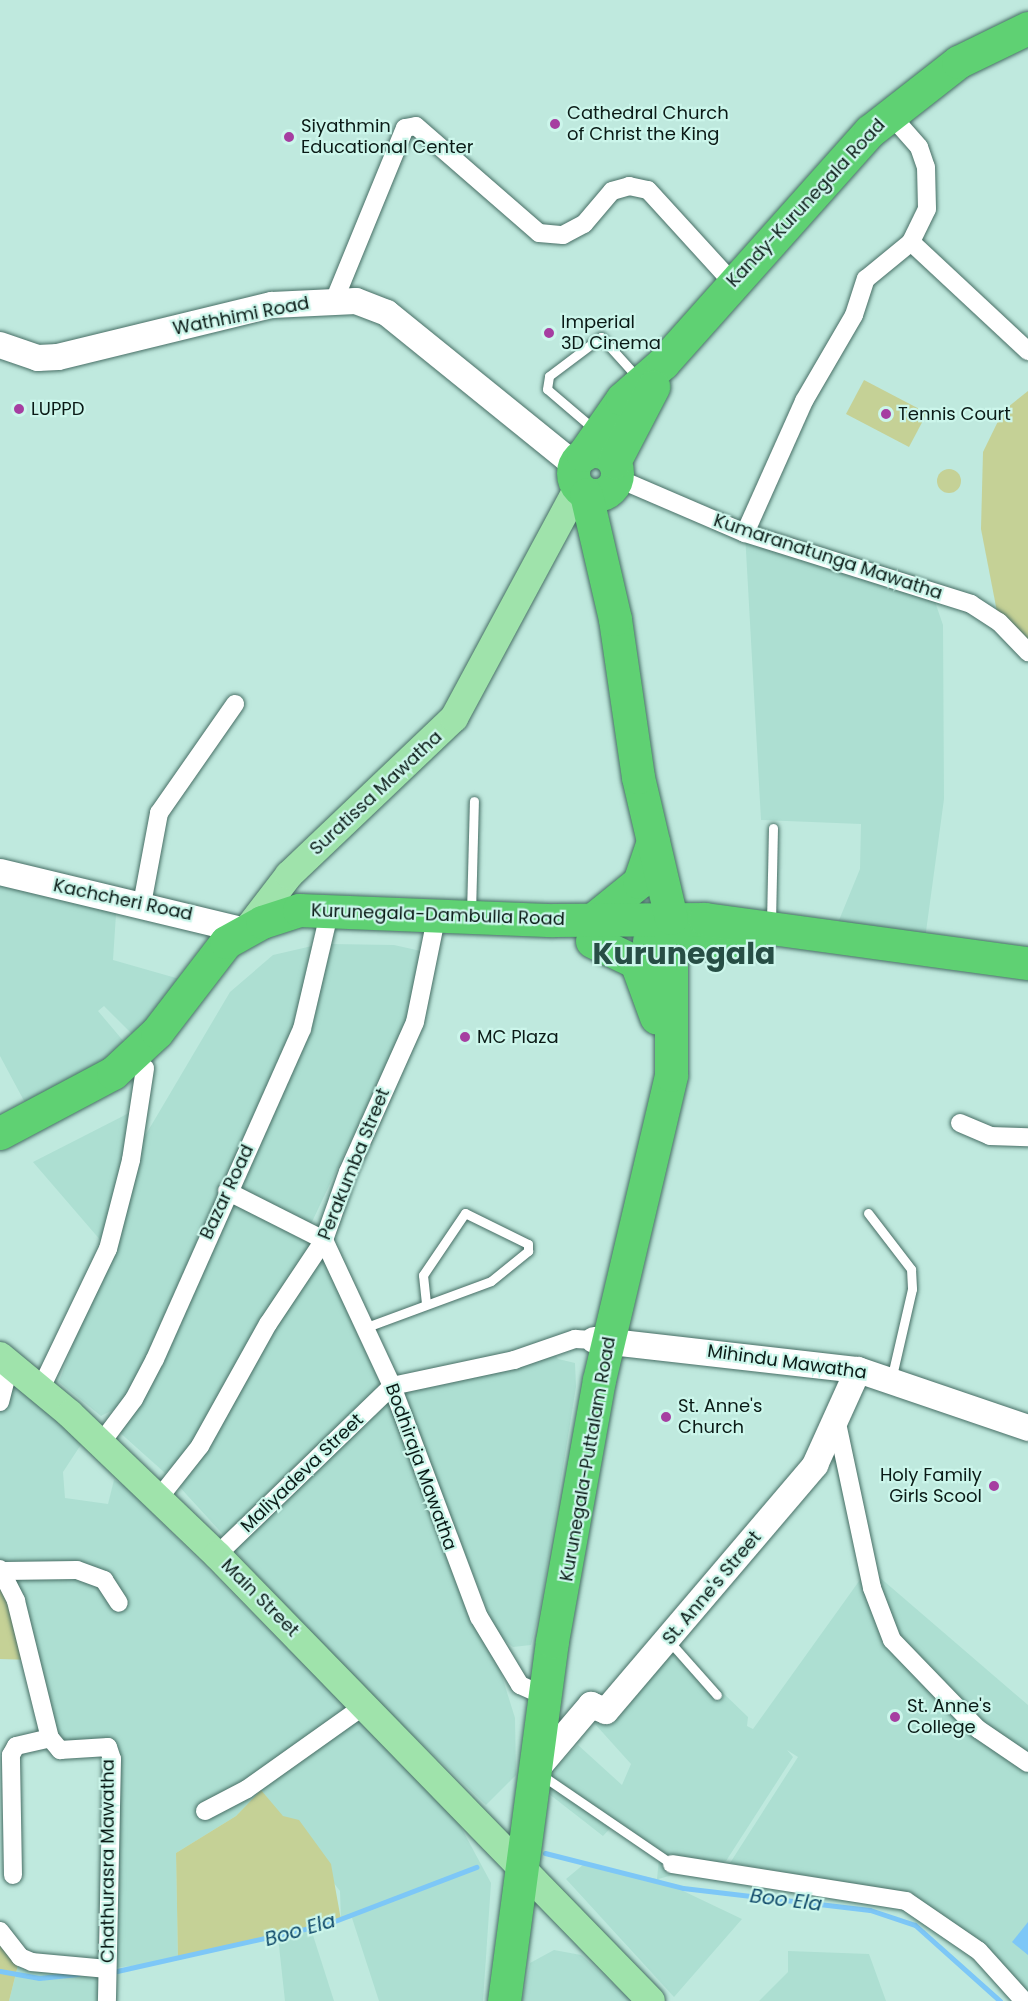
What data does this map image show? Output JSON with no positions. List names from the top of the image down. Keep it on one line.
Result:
{"streets":{"highway":["Kandy-Kurunegala Road","Kurunegala-Dambulla Road","Kurunegala-Puttalam Road"],"main road":["Suratissa Mawatha","Main Street"],"street":["Wathhimi Road","Kumaranatunga Mawatha","Kachcheri Road","Perakumba Street","Bazar Road","Mihindu Mawatha","Bodhiraja Mawatha","Maliyadeva Street","St. Anne's Street","Chathurasra Mawatha"]},"crossings":[["Kandy-Kurunegala Road","Wathhimi Road"],["Kandy-Kurunegala Road","Kumaranatunga Mawatha"],["Kandy-Kurunegala Road","Suratissa Mawatha"],["Wathhimi Road","Kumaranatunga Mawatha"],["Wathhimi Road","Suratissa Mawatha"],["Kumaranatunga Mawatha","Suratissa Mawatha"],["Suratissa Mawatha","Kachcheri Road"],["Suratissa Mawatha","Kurunegala-Dambulla Road"],["Kachcheri Road","Kurunegala-Dambulla Road"],["Kurunegala-Dambulla Road","Perakumba Street"],["Kurunegala-Dambulla Road","Bazar Road"],["Kurunegala-Dambulla Road","Kurunegala-Puttalam Road"],["Perakumba Street","Bodhiraja Mawatha"],["Perakumba Street","Main Street"],["Bazar Road","Main Street"],["Mihindu Mawatha","Kurunegala-Puttalam Road"],["Mihindu Mawatha","St. Anne's Street"],["Kurunegala-Puttalam Road","Bodhiraja Mawatha"],["Kurunegala-Puttalam Road","St. Anne's Street"],["Kurunegala-Puttalam Road","Main Street"],["Bodhiraja Mawatha","Maliyadeva Street"],["Maliyadeva Street","Main Street"]],"districts":["Kurunegala"],"water":["Boo Ela"],"places":["Cathedral Church of Christ the King","Siyathmin Educational Center","Imperial 3D Cinema","LUPPD","Tennis Court","MC Plaza","St. Anne's Church","Holy Family Girls Scool","St. Anne's College"]}
